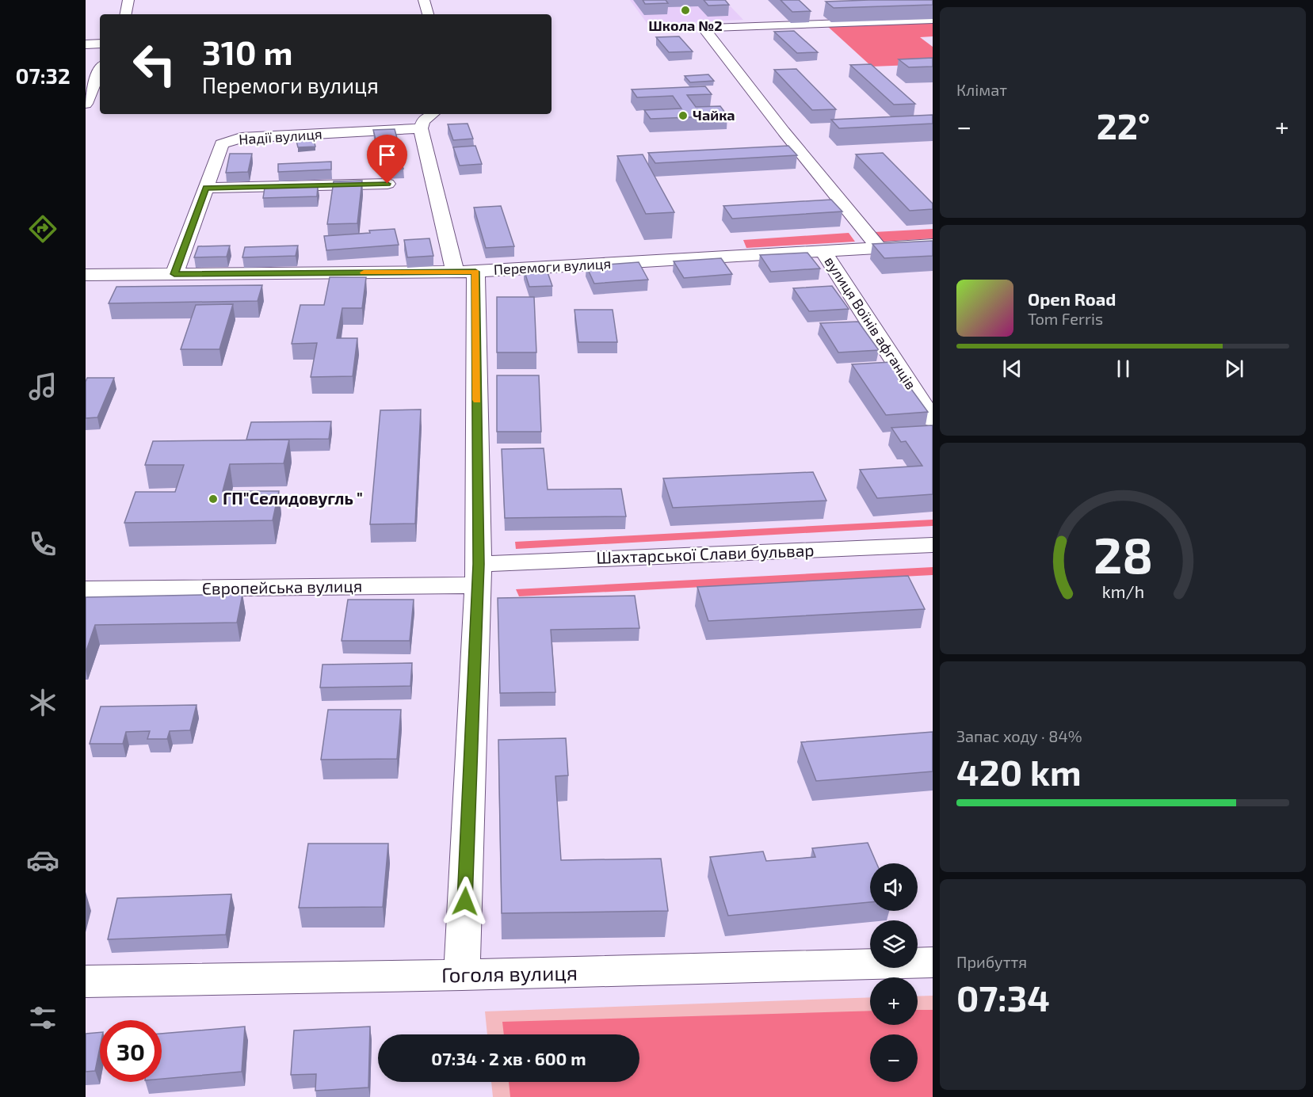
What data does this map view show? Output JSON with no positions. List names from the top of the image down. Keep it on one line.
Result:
{"streets":{"street":["Надії вулиця","Перемоги вулиця","вулиця Воїнів афганців","Шахтарської Слави бульвар","Європейська вулиця","Гоголя вулиця"]},"crossings":[["Надії вулиця","Перемоги вулиця"],["Перемоги вулиця","вулиця Воїнів афганців"],["Шахтарської Слави бульвар","Європейська вулиця"]],"places":["Школа №2","Чайка","ГП\"Селидовугль \""],"page":{"tabs":"07:32","tile":["Клімат",["Запас ходу · 84%","420 km"],["Прибуття","07:34"]],"turn":["310 m","Перемоги вулиця"],"heat":["−","22°","+"],"song":["Open Road","Tom Ferris"],"map_buttons":["+","−"],"limit":"30","trip":"07:34 · 2 хв · 600 m","gauge":["28","km/h"]}}
